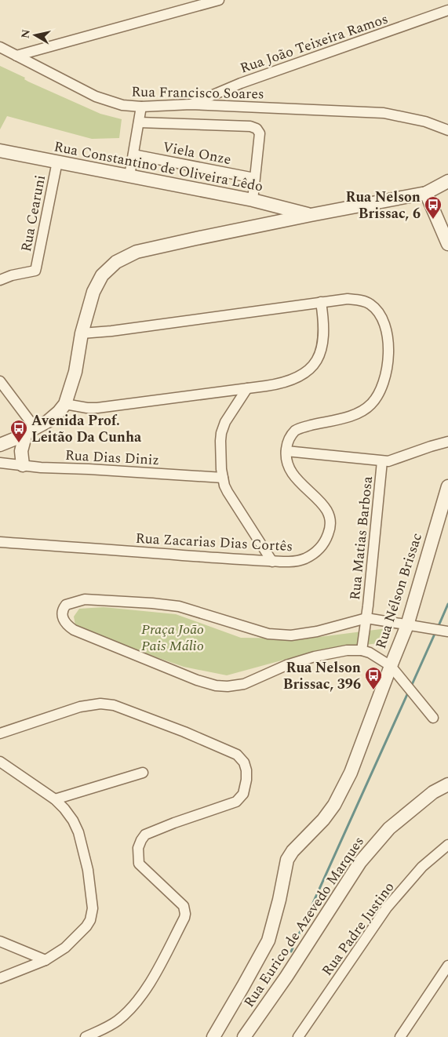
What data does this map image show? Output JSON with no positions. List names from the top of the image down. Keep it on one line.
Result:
{"streets":{"street":["Rua João Teixeira Ramos","Rua Francisco Soares","Viela Onze","Rua Constantino de Oliveira Lêdo","Rua Cearuni","Rua Dias Diniz","Rua Matias Barbosa","Rua Zacarias Dias Cortês","Rua Nélson Brissac","Rua Eurico de Azevedo Marques","Rua Padre Justino"]},"crossings":[["Rua João Teixeira Ramos","Rua Francisco Soares"],["Rua Constantino de Oliveira Lêdo","Rua Cearuni"]],"parks":["Praça João Pais Málio"],"places":{"bus stop":["Rua Nelson Brissac, 6","Avenida Prof. Leitão Da Cunha","Rua Nelson Brissac, 396"]},"north":"left"}
